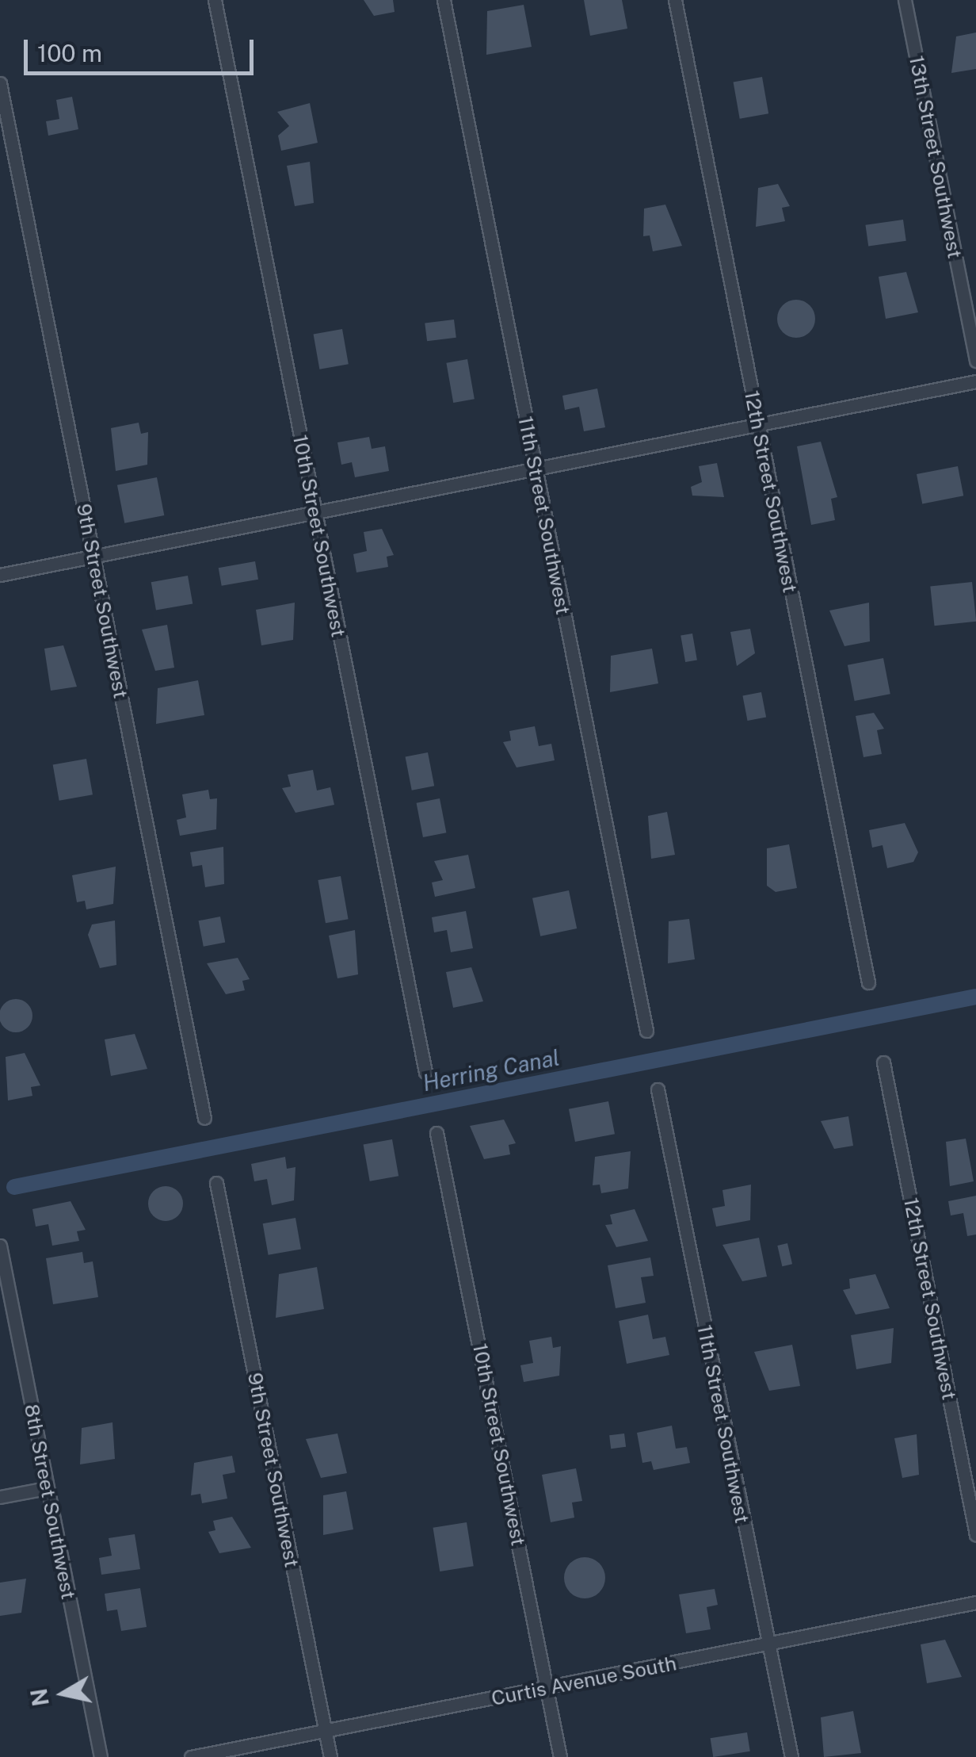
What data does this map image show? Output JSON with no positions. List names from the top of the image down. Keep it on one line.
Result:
{"streets":{"street":["13th Street Southwest","12th Street Southwest","11th Street Southwest","10th Street Southwest","9th Street Southwest","8th Street Southwest","Curtis Avenue South"]},"crossings":[["11th Street Southwest","Curtis Avenue South"],["10th Street Southwest","Curtis Avenue South"],["9th Street Southwest","Curtis Avenue South"]],"water":["Herring Canal"],"scale_bar":"100 m","north":"left"}
